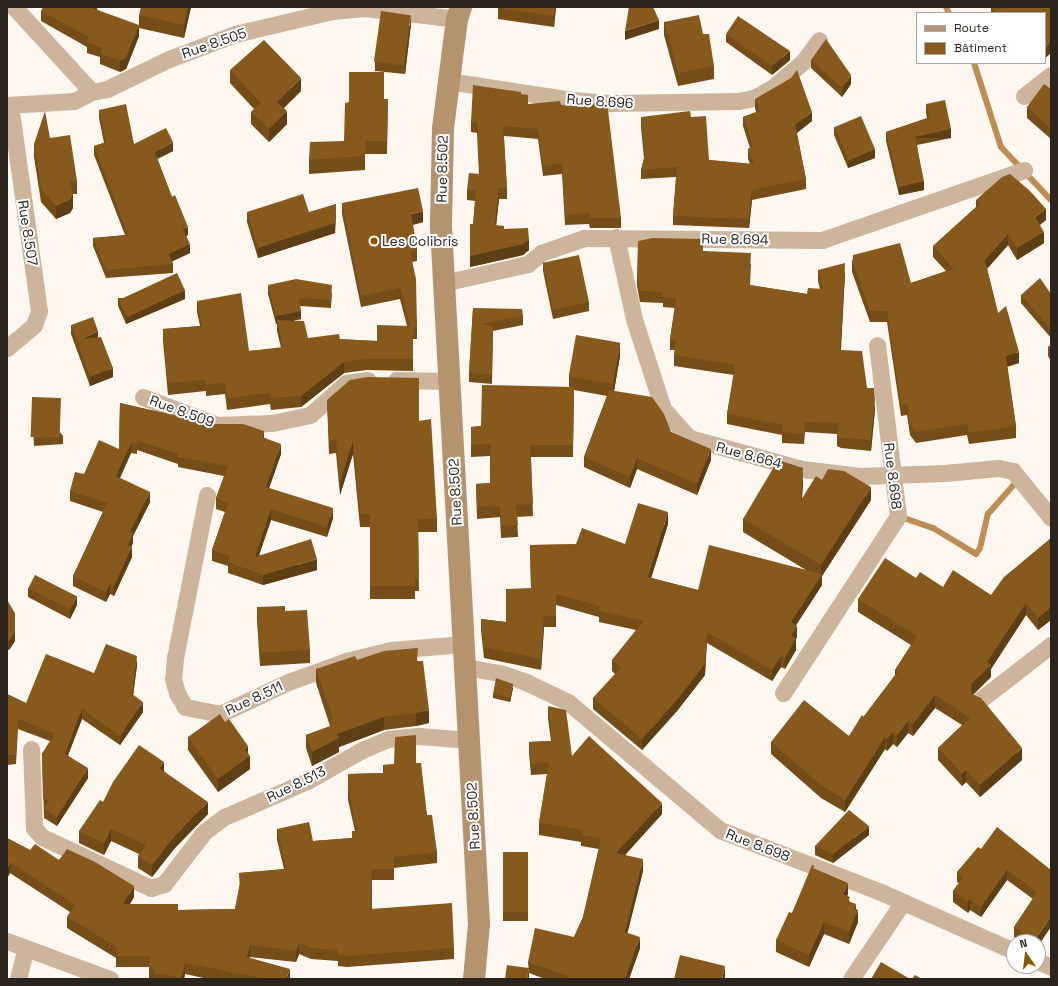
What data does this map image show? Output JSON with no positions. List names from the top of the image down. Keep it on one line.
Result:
{"streets":{"main road":["Rue 8.502"],"street":["Rue 8.505","Rue 8.696","Rue 8.507","Rue 8.694","Rue 8.509","Rue 8.664","Rue 8.698","Rue 8.511","Rue 8.513"]},"crossings":[["Rue 8.505","Rue 8.502"],["Rue 8.505","Rue 8.507"],["Rue 8.696","Rue 8.502"],["Rue 8.502","Rue 8.694"],["Rue 8.502","Rue 8.509"],["Rue 8.502","Rue 8.698"],["Rue 8.502","Rue 8.511"],["Rue 8.502","Rue 8.513"],["Rue 8.694","Rue 8.664"],["Rue 8.664","Rue 8.698"]],"places":["Les Colibris"],"legend":["Route","Bâtiment"],"north":"top"}
